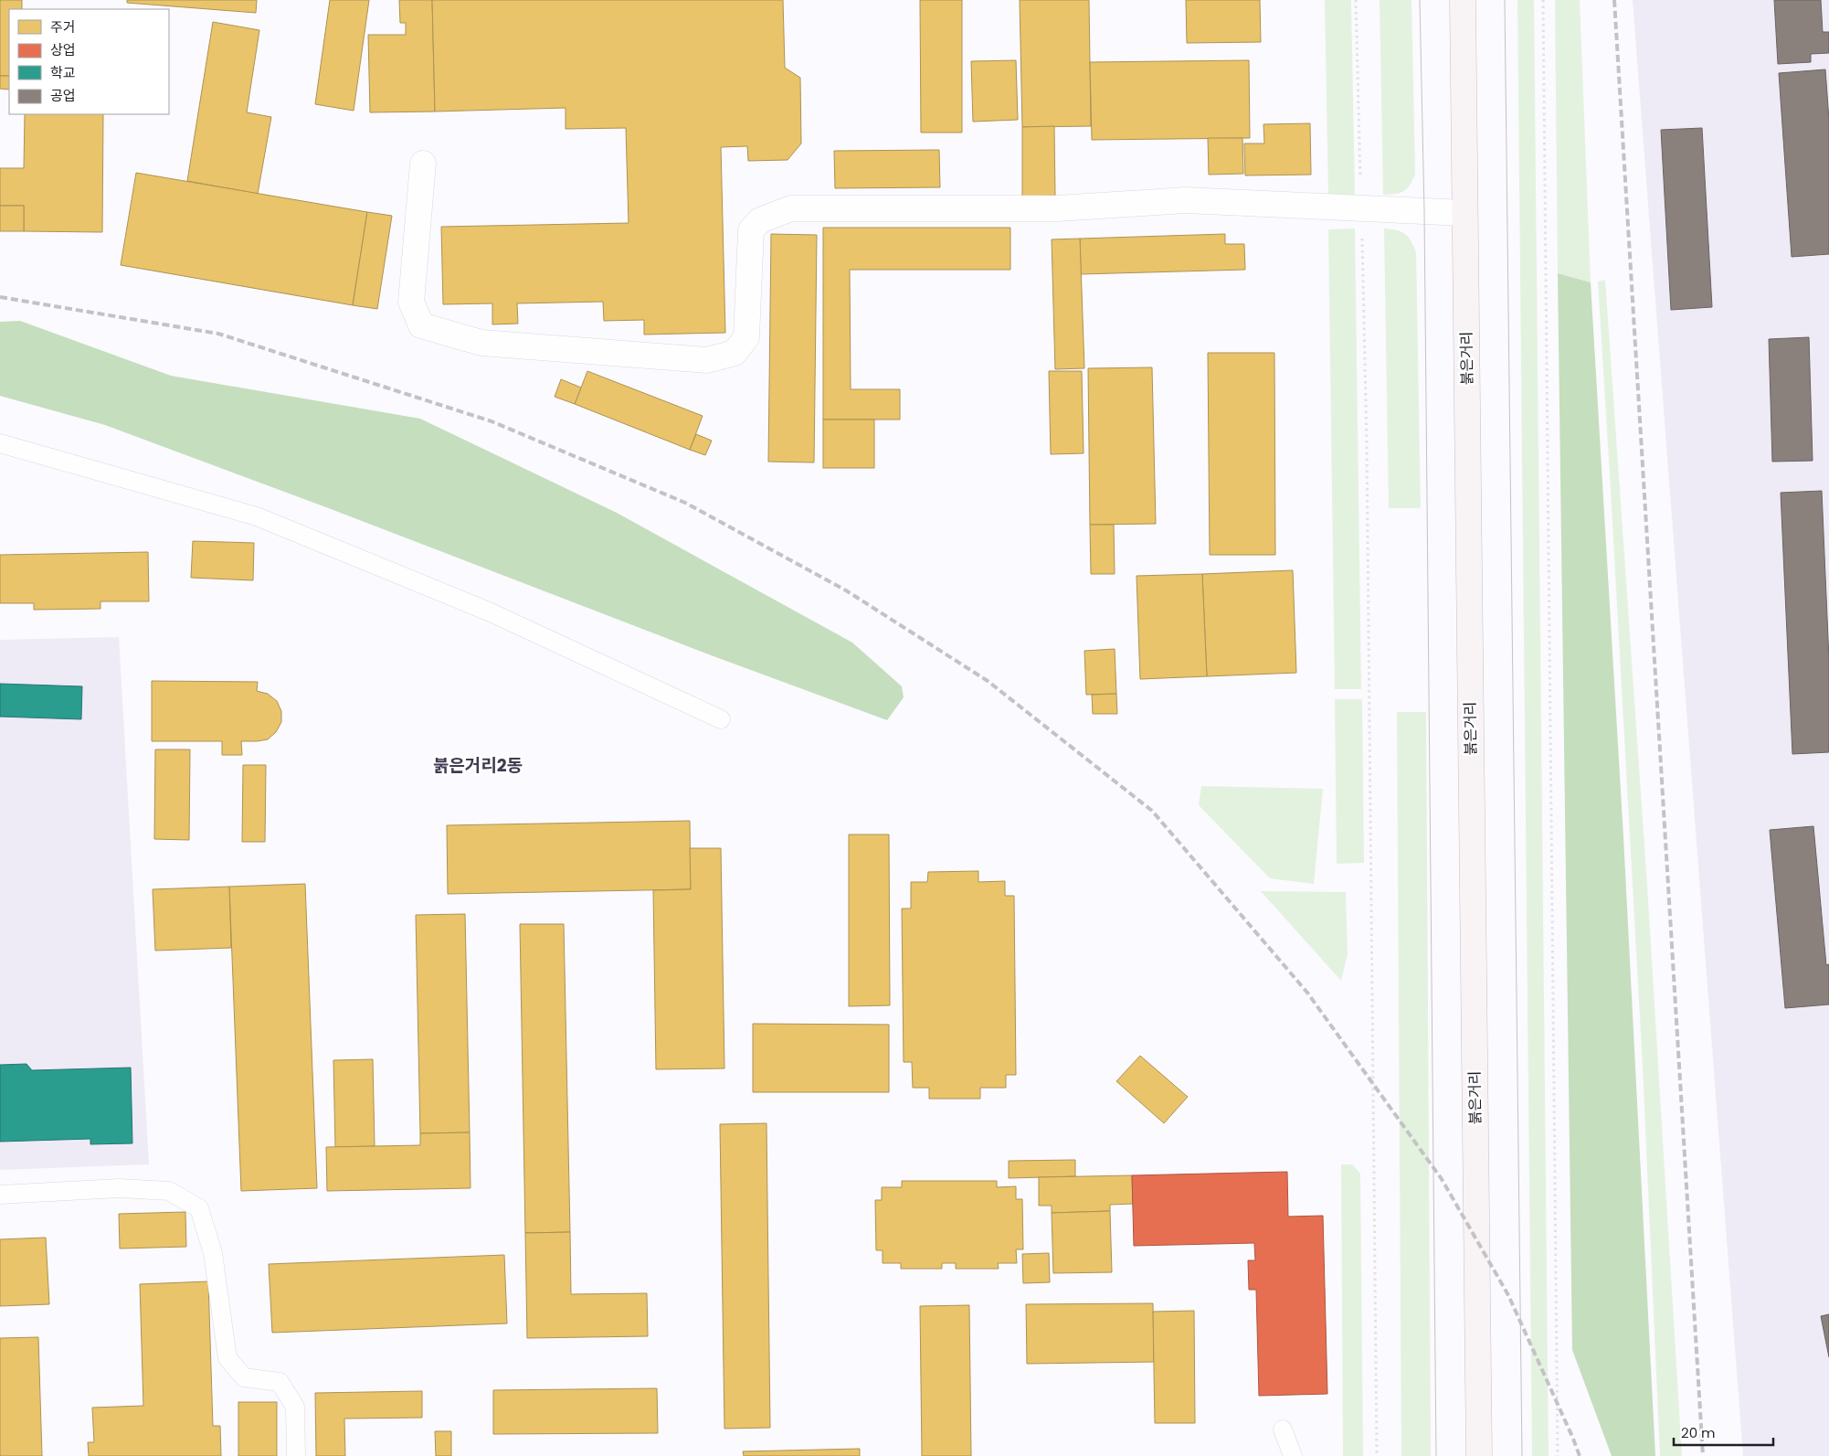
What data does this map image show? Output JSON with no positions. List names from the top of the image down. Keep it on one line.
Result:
{"streets":{"main road":["붉은거리"]},"districts":["붉은거리2동"],"legend":["주거","상업","학교","공업"],"scale_bar":"20 m"}
